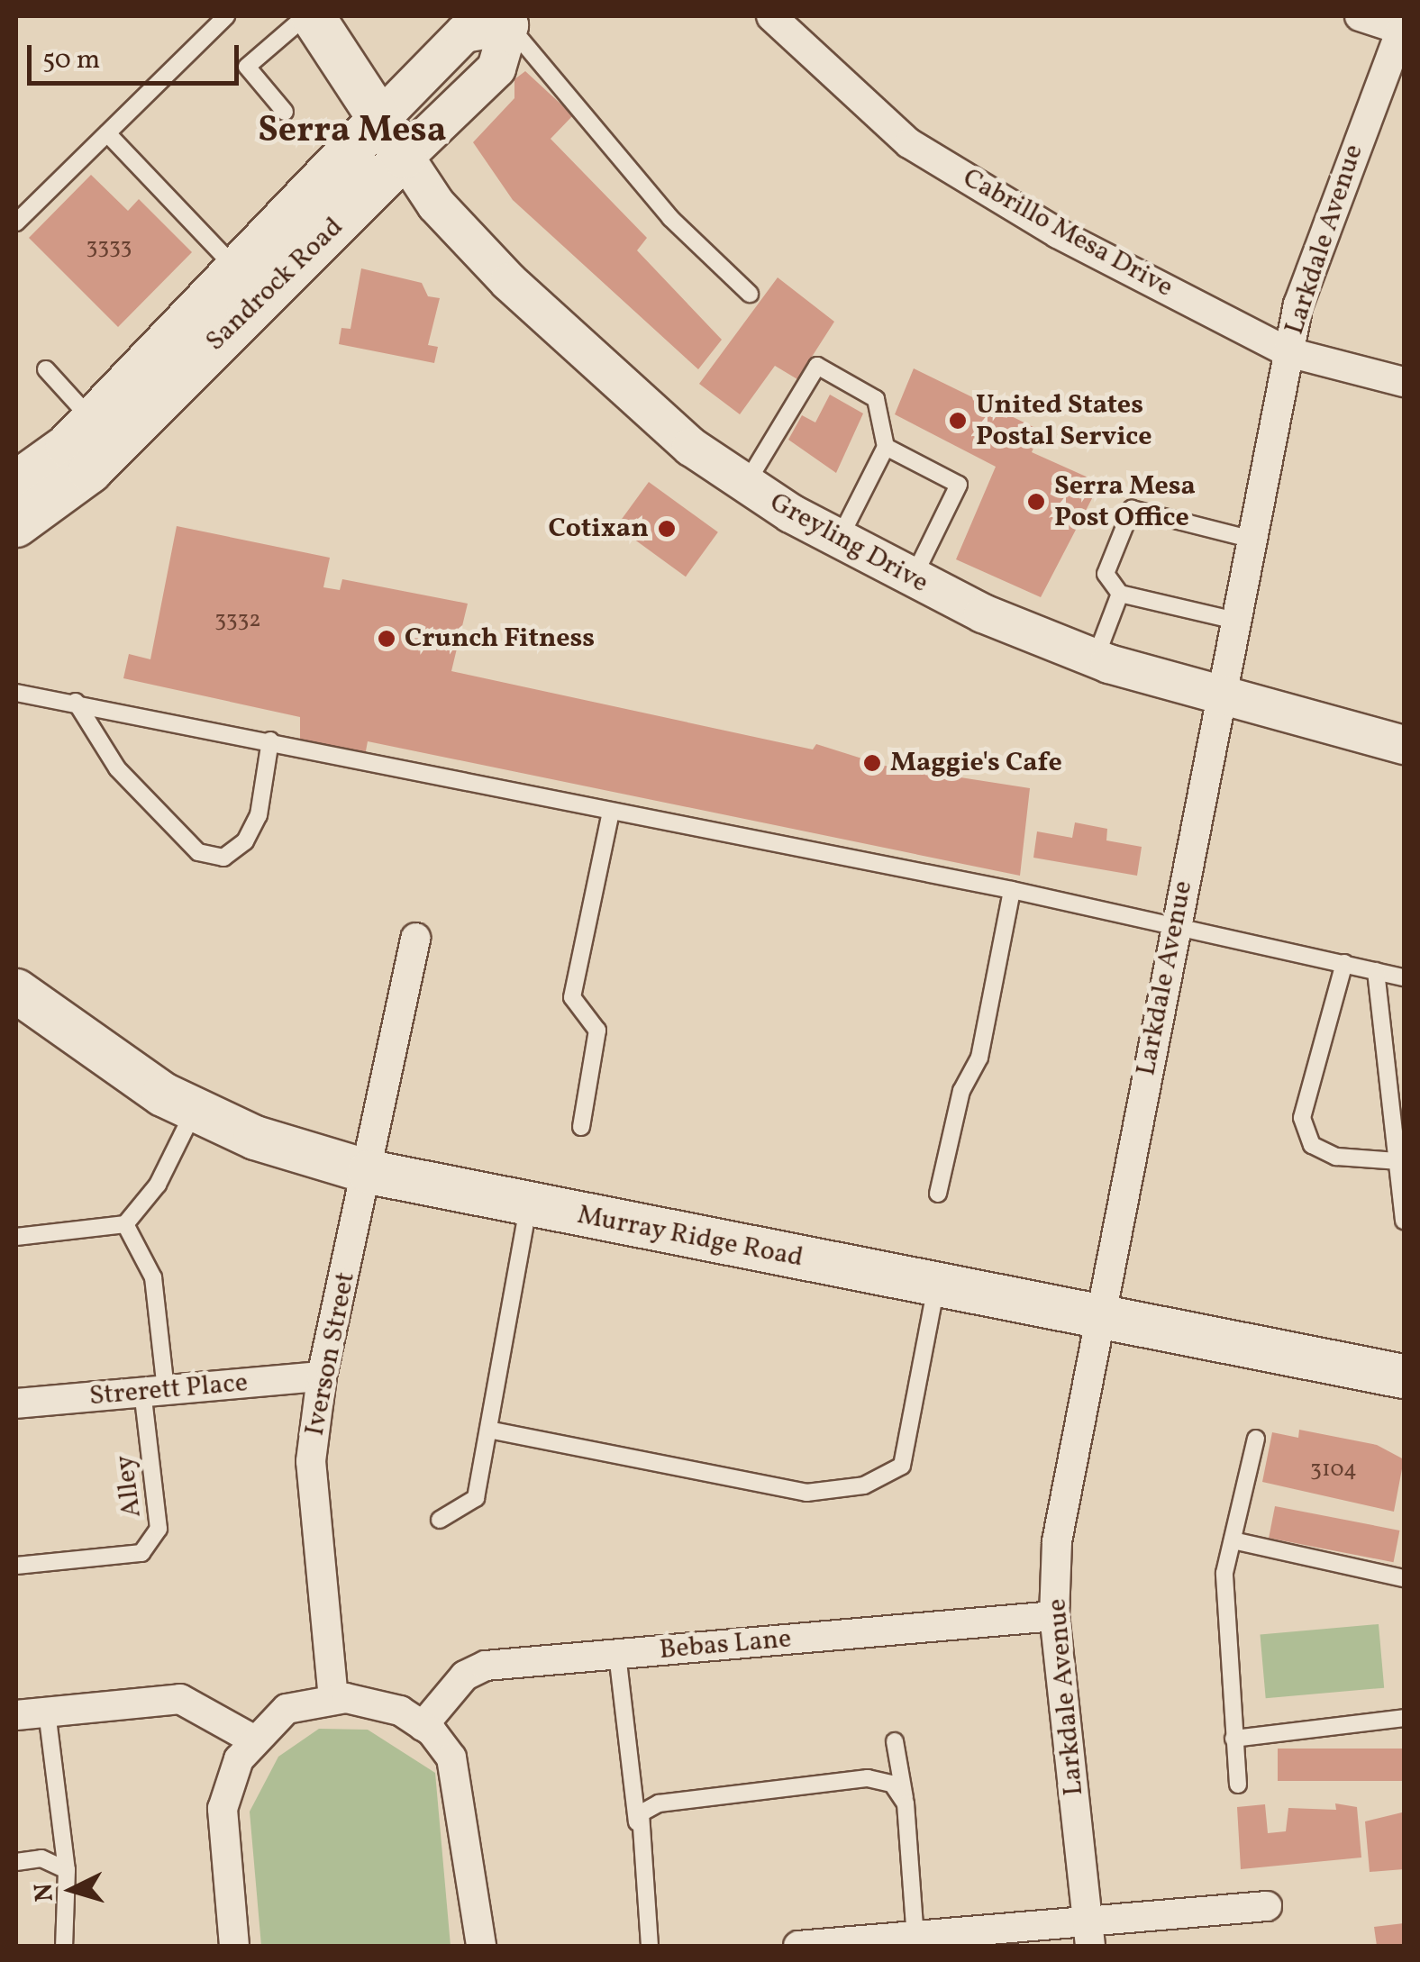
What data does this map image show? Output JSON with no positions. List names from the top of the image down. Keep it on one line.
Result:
{"streets":{"main road":["Sandrock Road","Murray Ridge Road"],"street":["Cabrillo Mesa Drive","Larkdale Avenue","Greyling Drive","Iverson Street","Strerett Place","Bebas Lane"],"lane":["Alley"]},"crossings":[["Cabrillo Mesa Drive","Larkdale Avenue"],["Larkdale Avenue","Greyling Drive"],["Larkdale Avenue","Murray Ridge Road"],["Larkdale Avenue","Bebas Lane"],["Sandrock Road","Greyling Drive"],["Murray Ridge Road","Iverson Street"],["Iverson Street","Strerett Place"],["Strerett Place","Alley"]],"districts":["Serra Mesa"],"places":["United States Postal Service","Serra Mesa Post Office","Cotixan","Crunch Fitness","Maggie's Cafe"],"house_numbers":["3333","3332","3104"],"scale_bar":"50 m","north":"left"}
